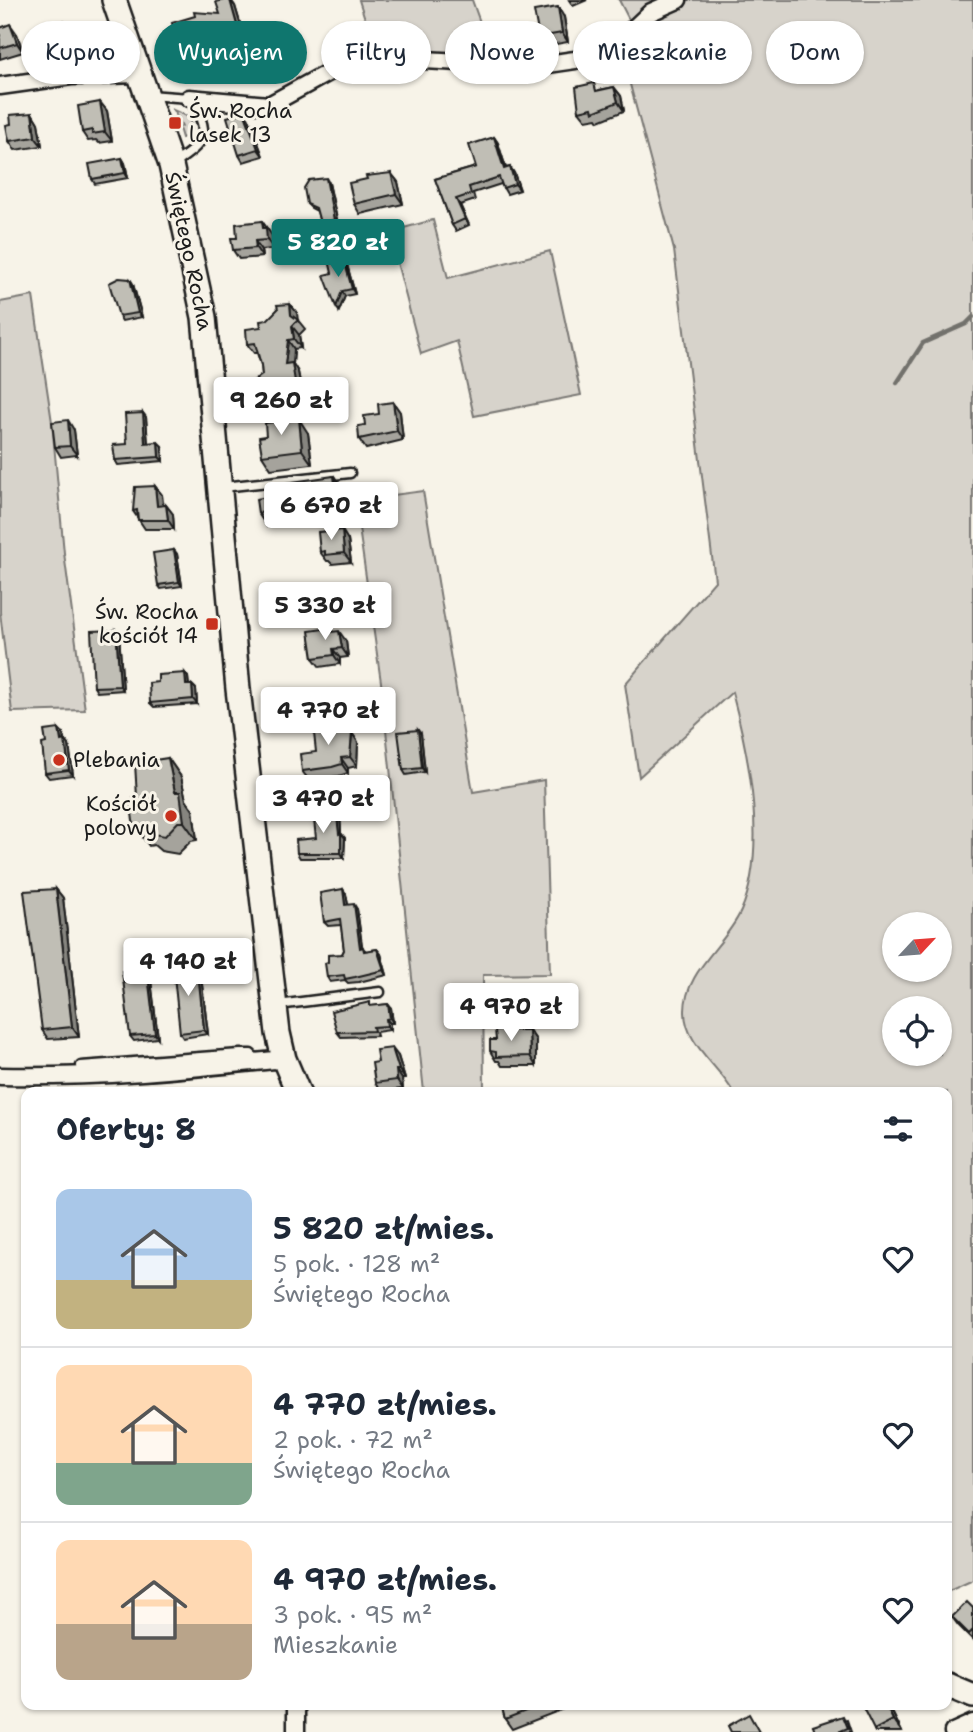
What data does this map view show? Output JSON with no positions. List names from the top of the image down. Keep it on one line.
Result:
{"streets":{"street":["Świętego Rocha"]},"places":{"transit":["Św. Rocha lasek 13","Św. Rocha kościół 14"],"other":["Plebania","Kościół polowy"]},"north":"top right","page":{"chip":["Kupno","Wynajem","Filtry","Nowe","Mieszkanie","Dom"],"price":["5 820 zł","9 260 zł","6 670 zł","5 330 zł","4 770 zł","3 470 zł","4 140 zł","4 970 zł"],"heading":"Oferty: 8","list":[{"name":"5 820 zł/mies.","note":"5 pok. · 128 m² · Świętego Rocha"},{"name":"4 770 zł/mies.","note":"2 pok. · 72 m² · Świętego Rocha"},{"name":"4 970 zł/mies.","note":"3 pok. · 95 m² · Mieszkanie"}]}}
